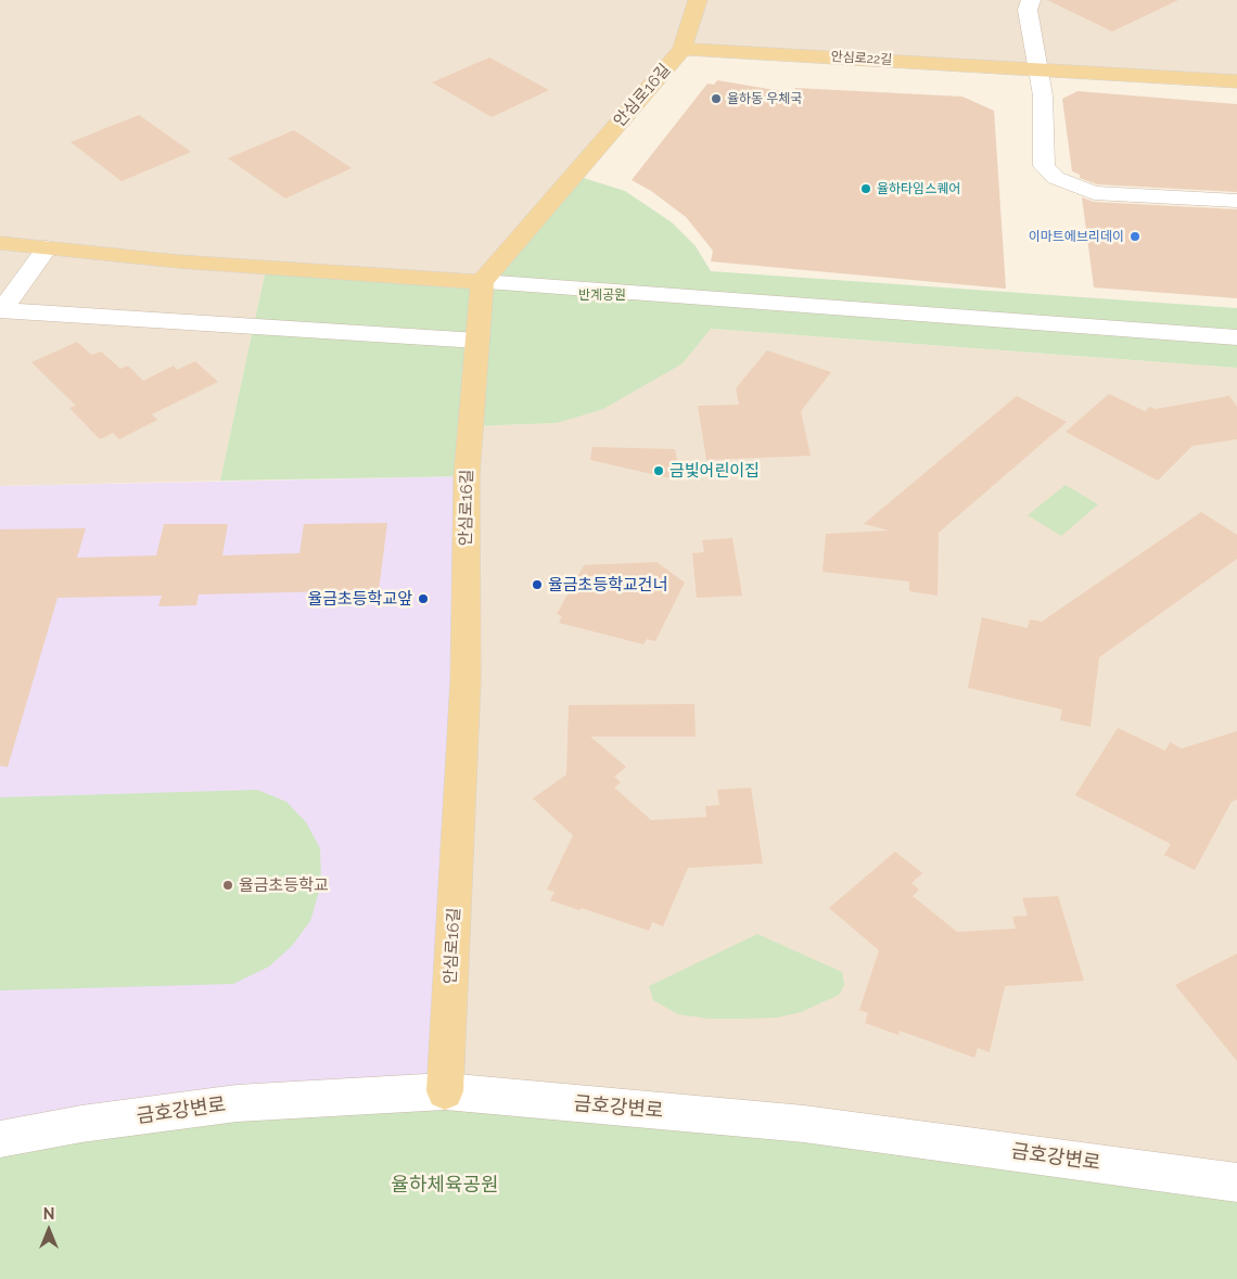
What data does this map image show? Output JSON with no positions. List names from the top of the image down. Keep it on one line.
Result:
{"streets":{"main road":["안심로22길","안심로16길"],"street":["금호강변로"]},"crossings":[["안심로22길","안심로16길"],["안심로16길","금호강변로"]],"parks":["반계공원","율하체육공원"],"places":["율하동 우체국","율하타임스퀘어","이마트에브리데이","금빛어린이집","율금초등학교건너","율금초등학교앞","율금초등학교"],"north":"top"}
